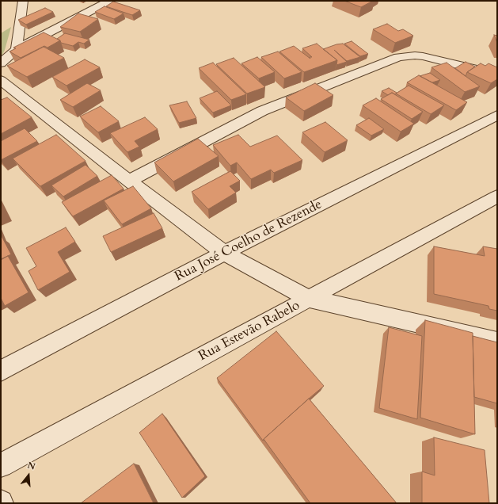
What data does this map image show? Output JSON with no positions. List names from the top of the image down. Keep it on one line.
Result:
{"streets":{"street":["Rua José Coelho de Rezende","Rua Estevão Rabelo"]},"north":"top"}
